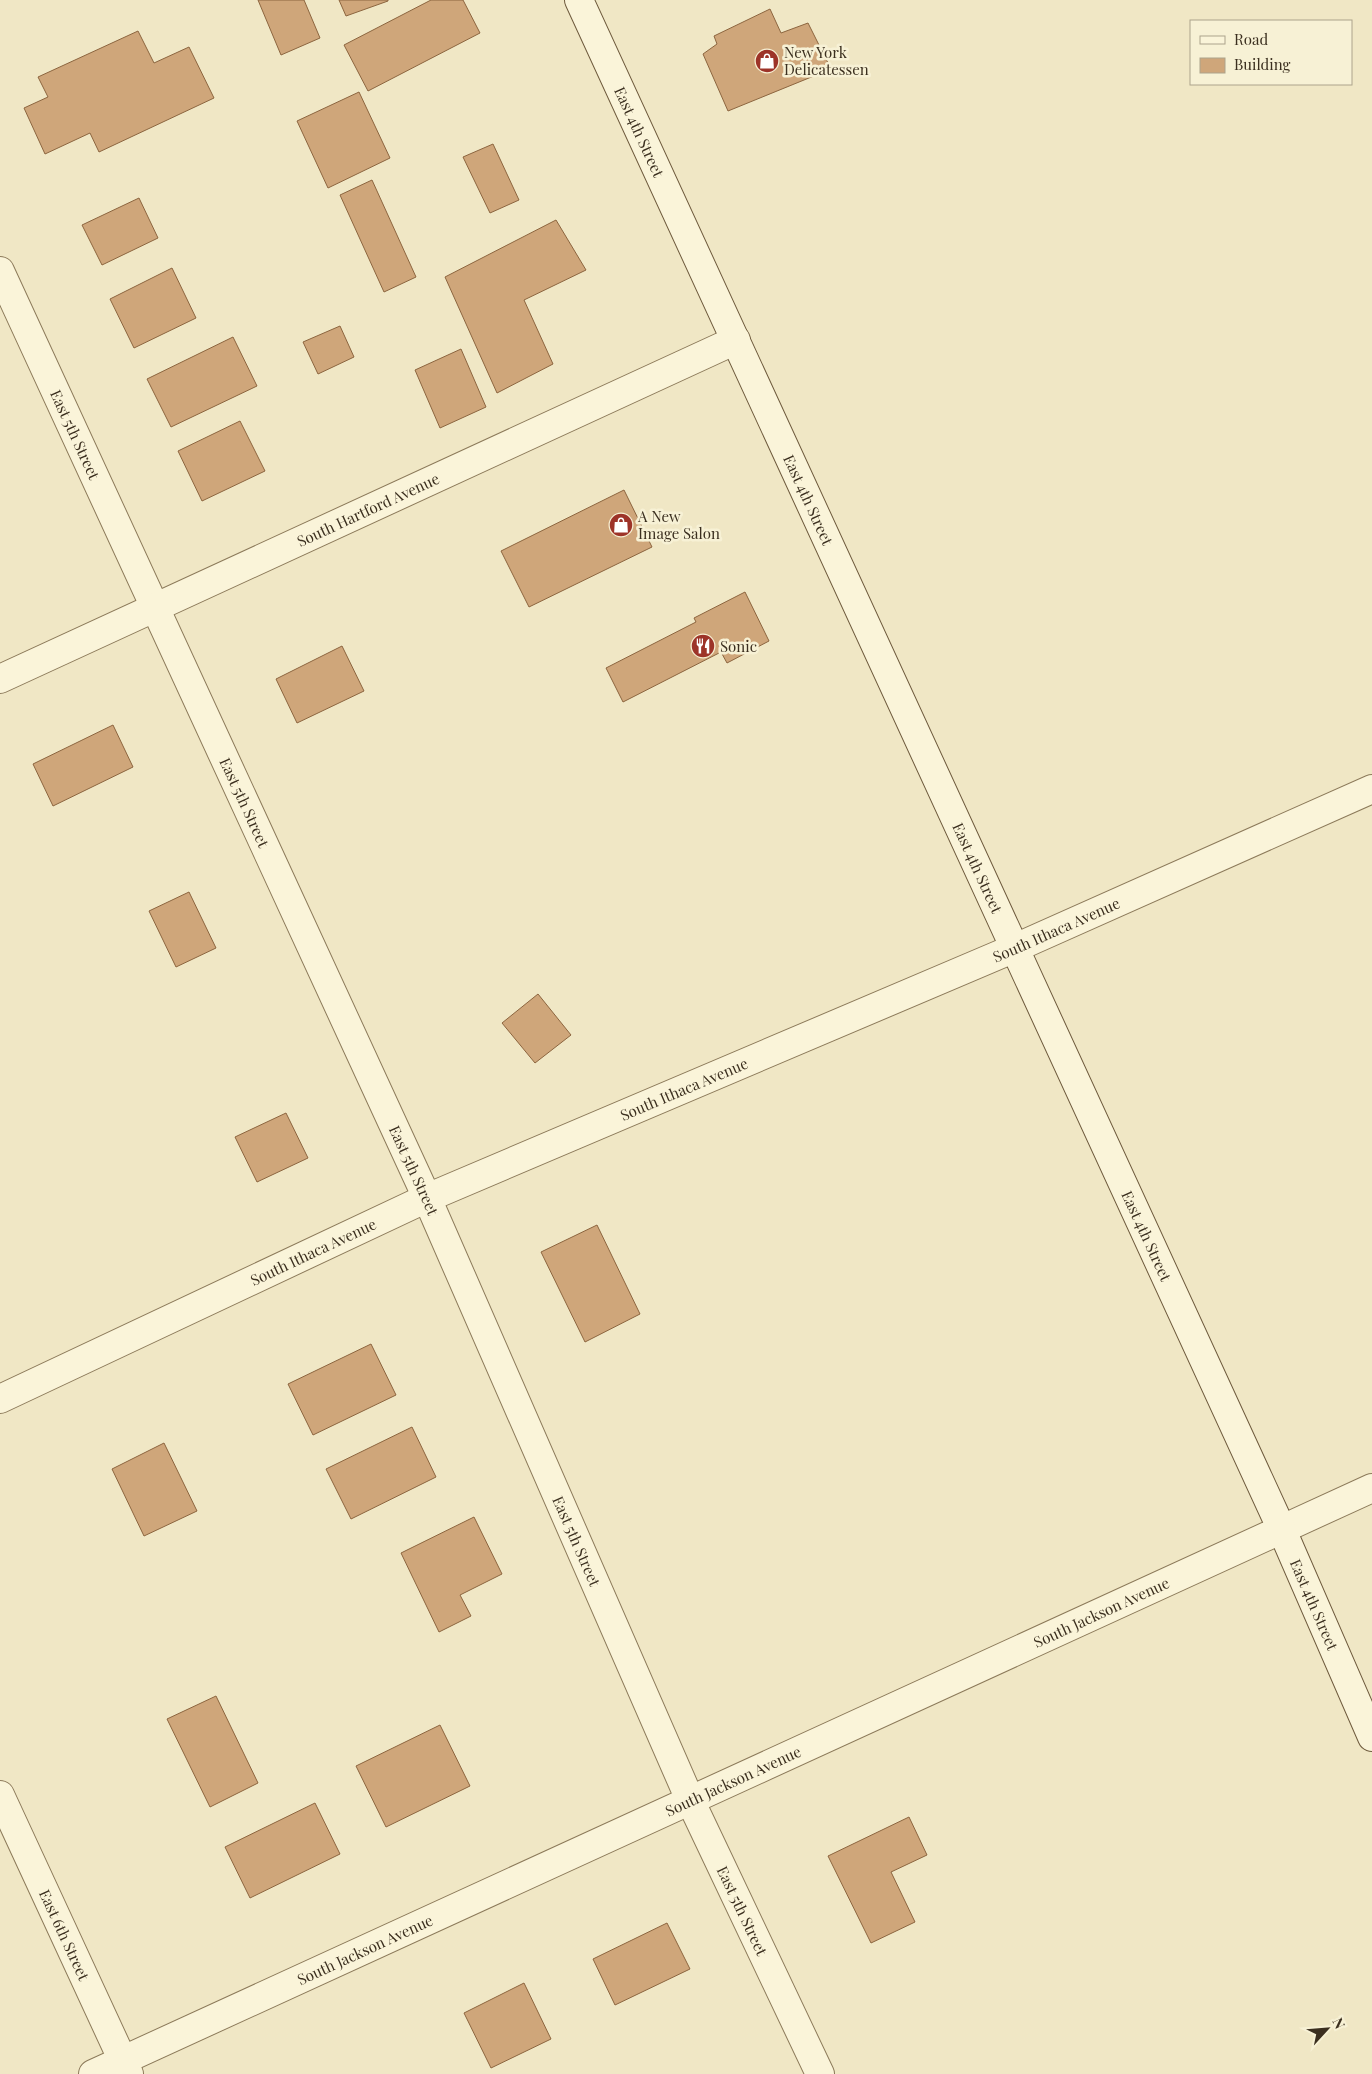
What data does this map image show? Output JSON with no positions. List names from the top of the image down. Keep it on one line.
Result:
{"streets":{"street":["East 4th Street","East 5th Street","South Hartford Avenue","South Ithaca Avenue","South Jackson Avenue","East 6th Street"]},"crossings":[["East 4th Street","South Hartford Avenue"],["East 4th Street","South Ithaca Avenue"],["East 4th Street","South Jackson Avenue"],["East 5th Street","South Hartford Avenue"],["East 5th Street","South Ithaca Avenue"],["East 5th Street","South Jackson Avenue"],["South Jackson Avenue","East 6th Street"]],"places":{"shop":["New York Delicatessen","A New Image Salon"],"restaurant":["Sonic"]},"legend":["Road","Building"],"north":"top right"}
